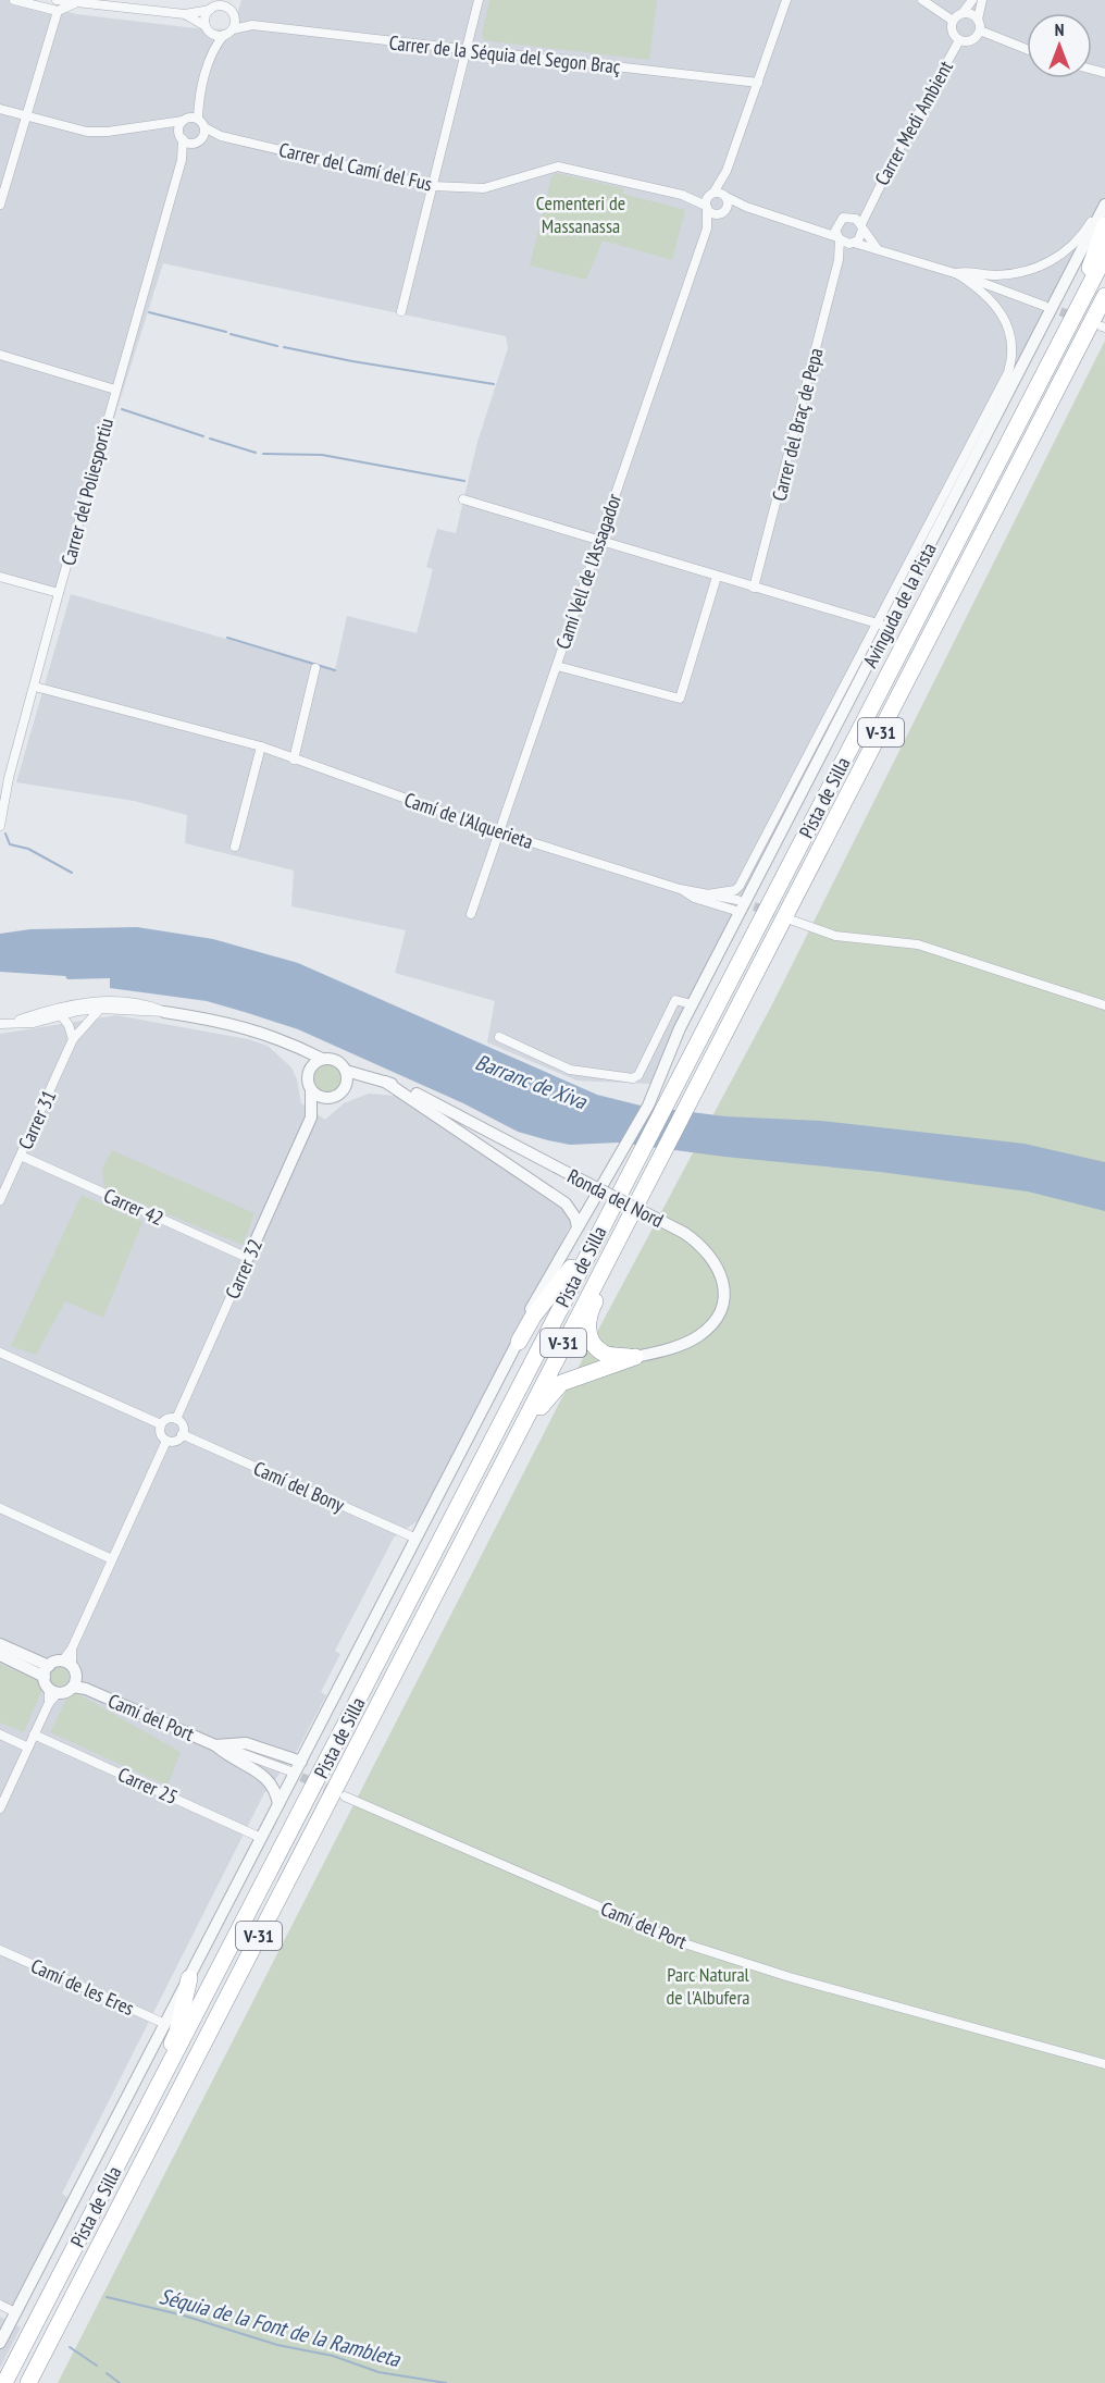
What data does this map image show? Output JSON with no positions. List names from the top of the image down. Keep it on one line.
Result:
{"streets":{"highway":["V-31","Pista de Silla"],"street":["Carrer de la Séquia del Segon Braç","Carrer Medi Ambient","Carrer del Camí del Fus","Carrer del Braç de Pepa","Carrer del Poliesportiu","Camí Vell de l'Assagador","Avinguda de la Pista","Camí de l'Alquerieta","Carrer 31","Ronda del Nord","Carrer 42","Carrer 32","Camí del Bony","Camí del Port","Carrer 25","Camí de les Eres"]},"crossings":[["Carrer Medi Ambient","Carrer del Braç de Pepa"],["Carrer del Camí del Fus","Carrer del Poliesportiu"],["Carrer del Camí del Fus","Camí Vell de l'Assagador"],["Carrer del Poliesportiu","Camí de l'Alquerieta"],["Camí Vell de l'Assagador","Camí de l'Alquerieta"],["Avinguda de la Pista","Camí de l'Alquerieta"],["Avinguda de la Pista","Camí del Bony"],["Avinguda de la Pista","Camí del Port"],["Avinguda de la Pista","Carrer 25"],["Avinguda de la Pista","Camí de les Eres"],["Carrer 31","Carrer 42"],["Ronda del Nord","Carrer 32"],["Carrer 42","Carrer 32"],["Carrer 32","Camí del Bony"]],"water":["Barranc de Xiva","Séquia de la Font de la Rambleta"],"parks":["Cementeri de Massanassa","Parc Natural de l'Albufera"],"north":"top"}
